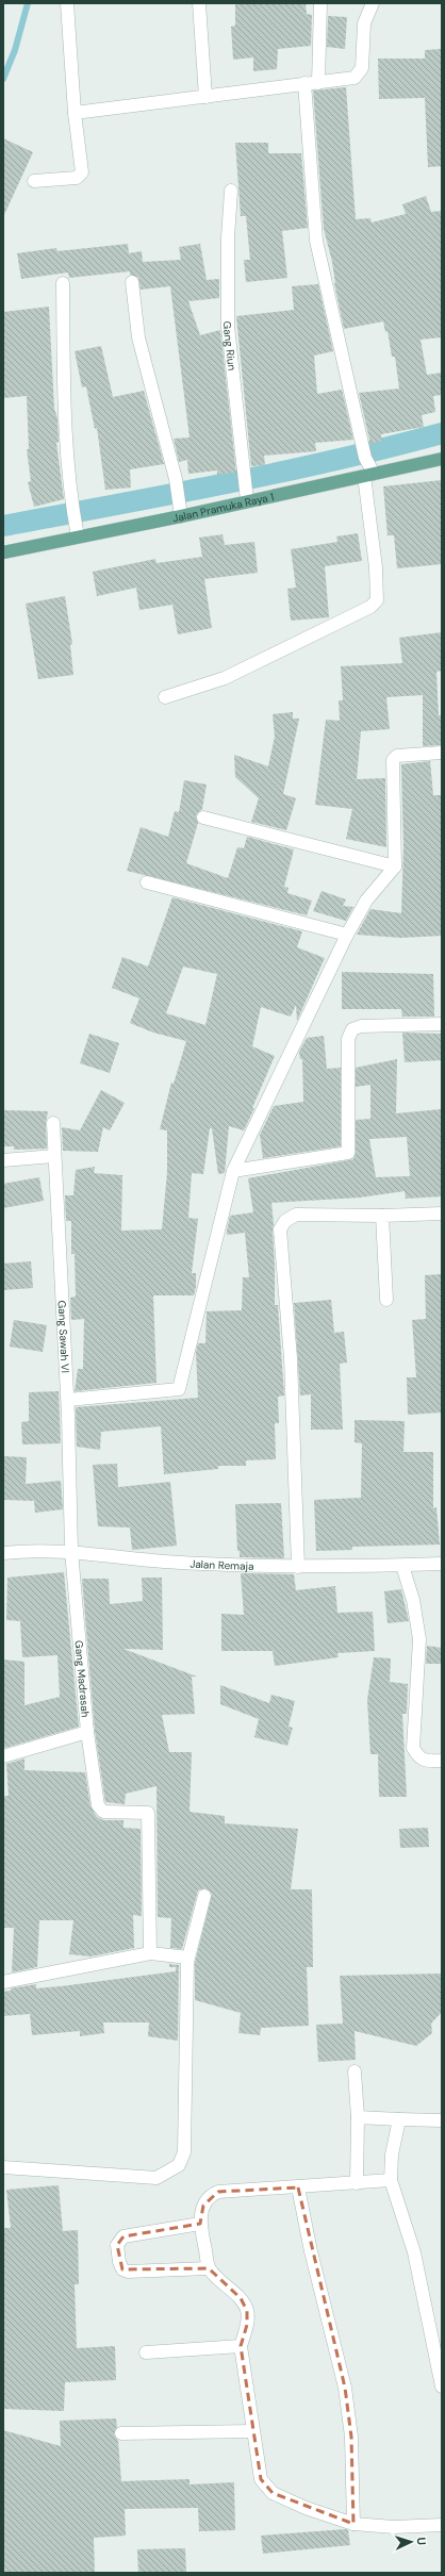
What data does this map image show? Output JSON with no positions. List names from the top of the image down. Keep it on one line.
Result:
{"streets":{"main road":["Jalan Pramuka Raya 1"],"street":["Gang Riun","Gang Sawah VI","Jalan Remaja","Gang Madrasah"]},"crossings":[["Gang Riun","Jalan Pramuka Raya 1"],["Gang Sawah VI","Jalan Remaja"],["Gang Sawah VI","Gang Madrasah"],["Jalan Remaja","Gang Madrasah"]],"north":"right"}
